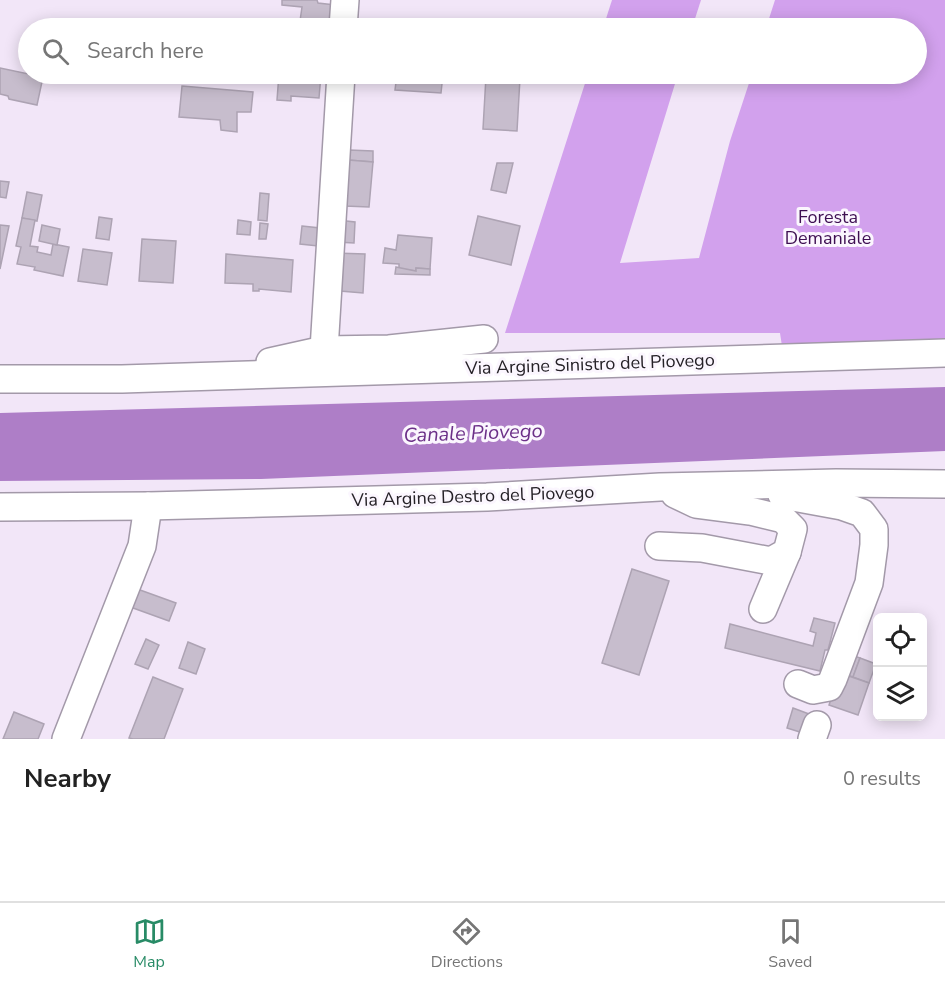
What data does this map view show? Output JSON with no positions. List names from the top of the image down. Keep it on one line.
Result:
{"streets":{"street":["Via Argine Sinistro del Piovego","Via Argine Destro del Piovego"]},"water":["Canale Piovego"],"parks":["Foresta Demaniale"],"page":{"search":"Search here","heading":["Nearby","0 results"],"nav":["Map","Directions","Saved"]}}
